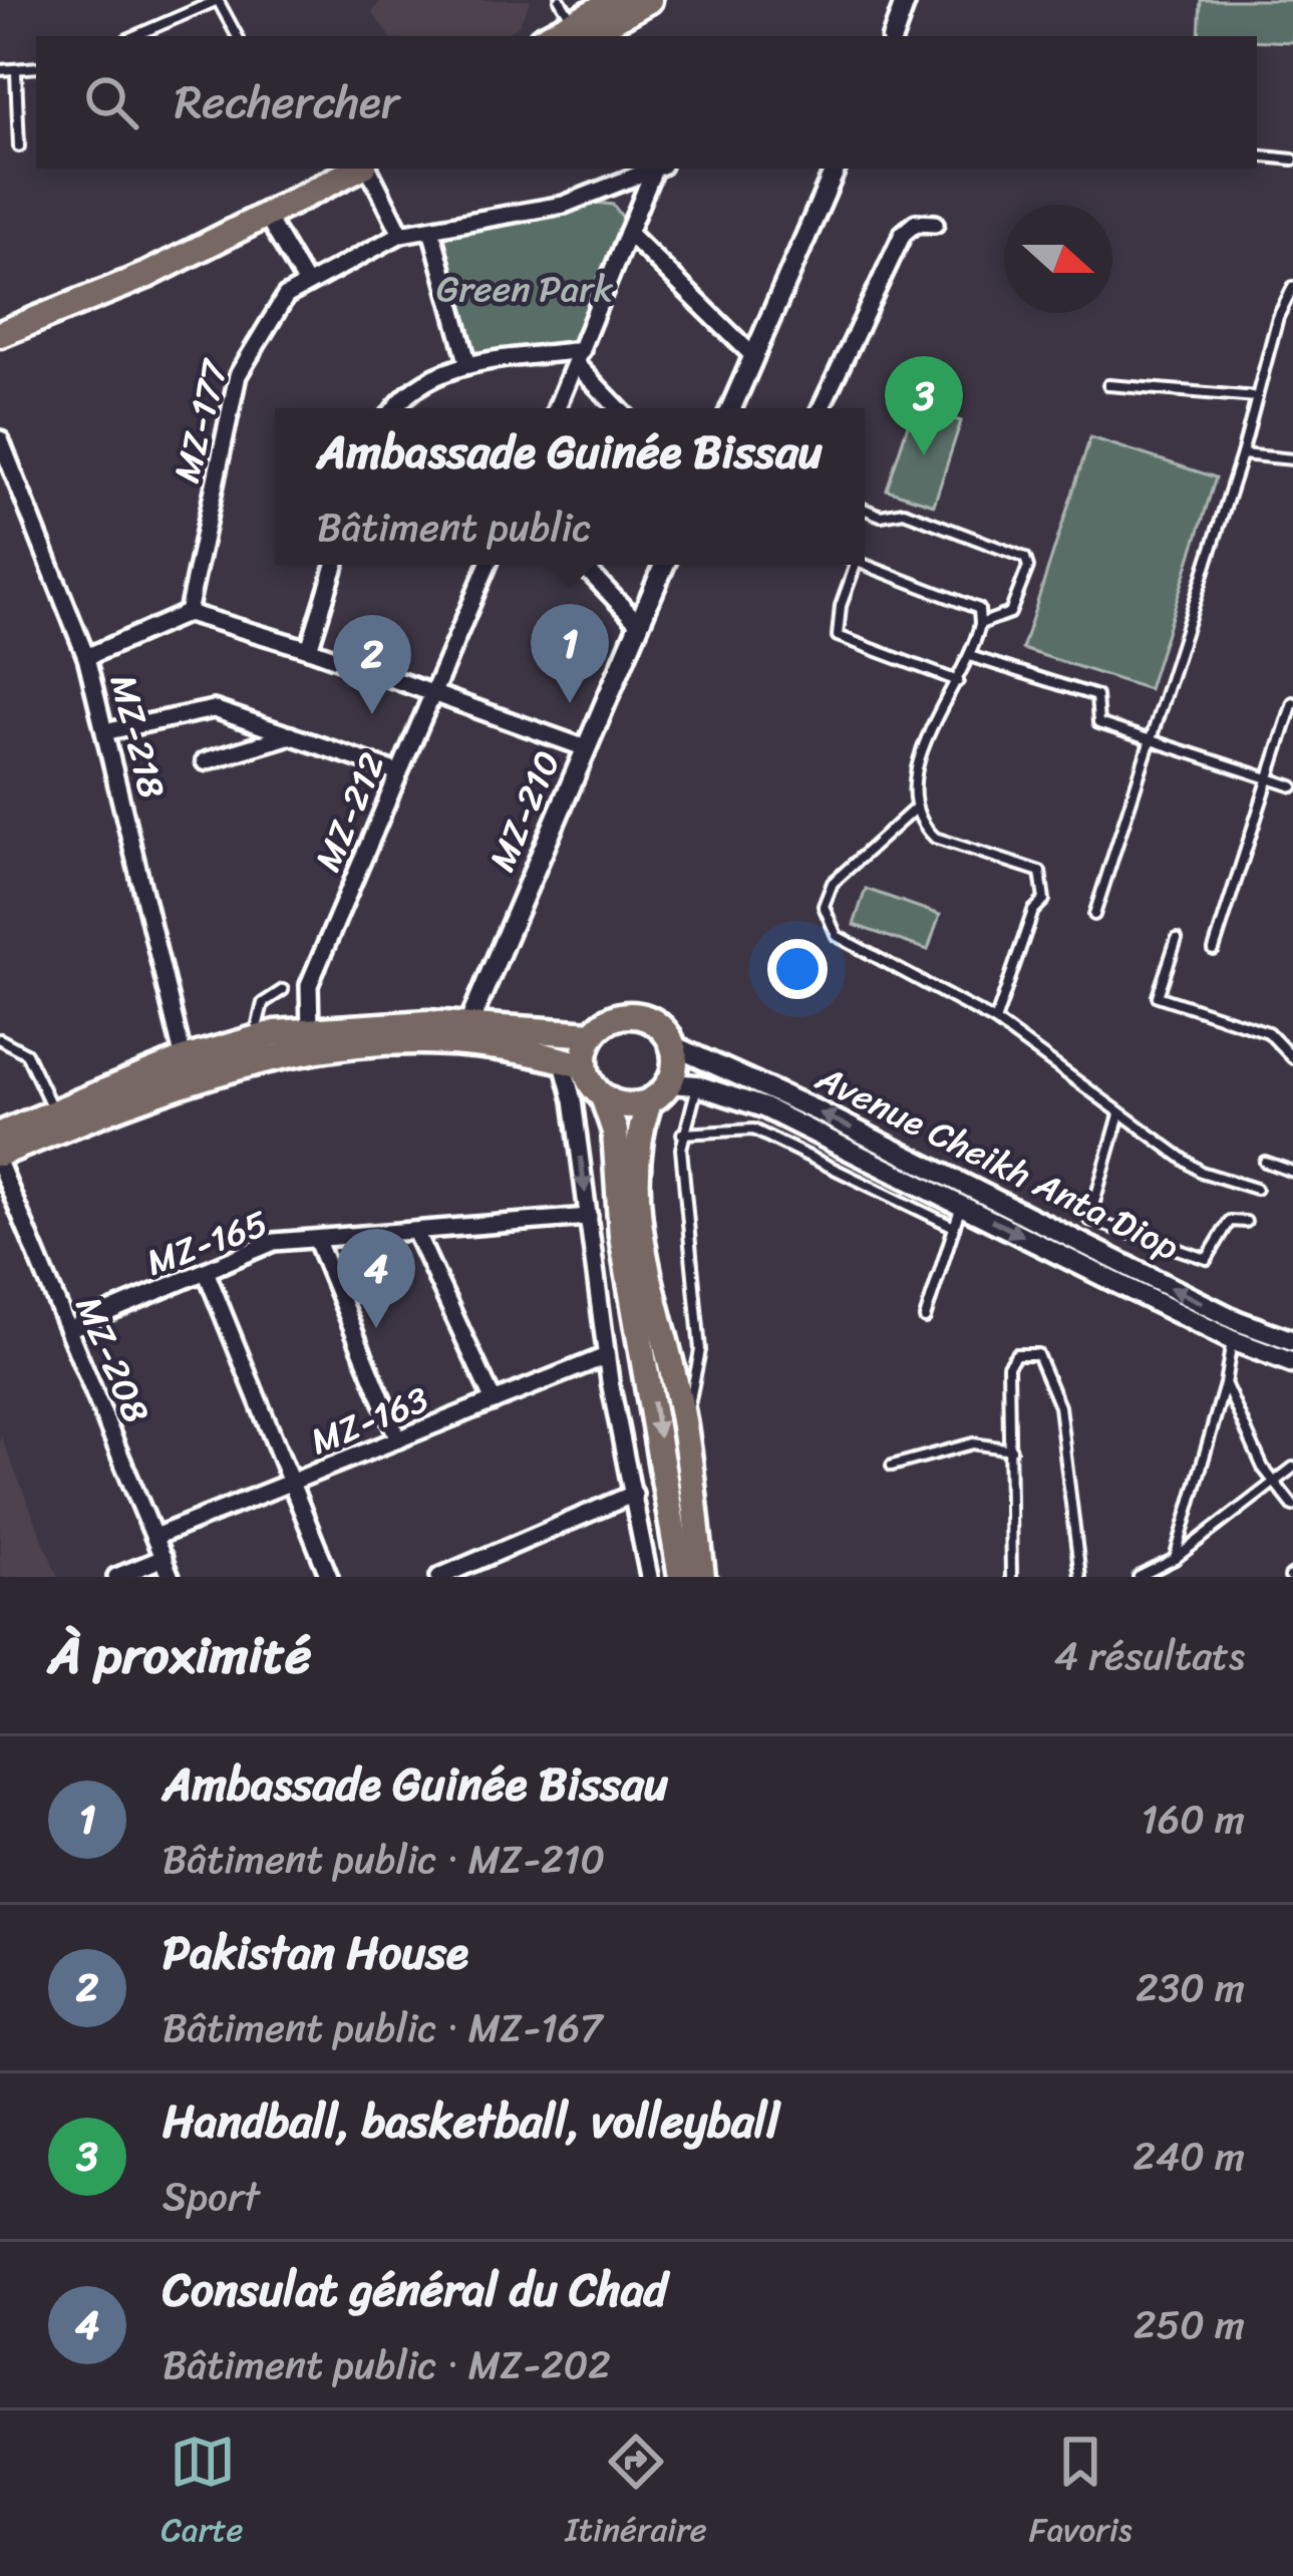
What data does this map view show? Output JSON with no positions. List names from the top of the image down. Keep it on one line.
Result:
{"streets":{"street":["MZ-177","MZ-218","MZ-210","MZ-212","Avenue Cheikh Anta Diop","MZ-165","MZ-208","MZ-163"]},"crossings":[["MZ-165","MZ-208"],["MZ-208","MZ-163"]],"parks":["Green Park"],"north":"right","page":{"search":"Rechercher","pins":["3","1","2","4"],"popup":["Ambassade Guinée Bissau","Bâtiment public"],"heading":["À proximité","4 résultats"],"list":[{"mark":"1","name":"Ambassade Guinée Bissau","note":"Bâtiment public · MZ-210","value":"160 m"},{"mark":"2","name":"Pakistan House","note":"Bâtiment public · MZ-167","value":"230 m"},{"mark":"3","name":"Handball, basketball, volleyball","note":"Sport","value":"240 m"},{"mark":"4","name":"Consulat général du Chad","note":"Bâtiment public · MZ-202","value":"250 m"}],"nav":["Carte","Itinéraire","Favoris"]}}
